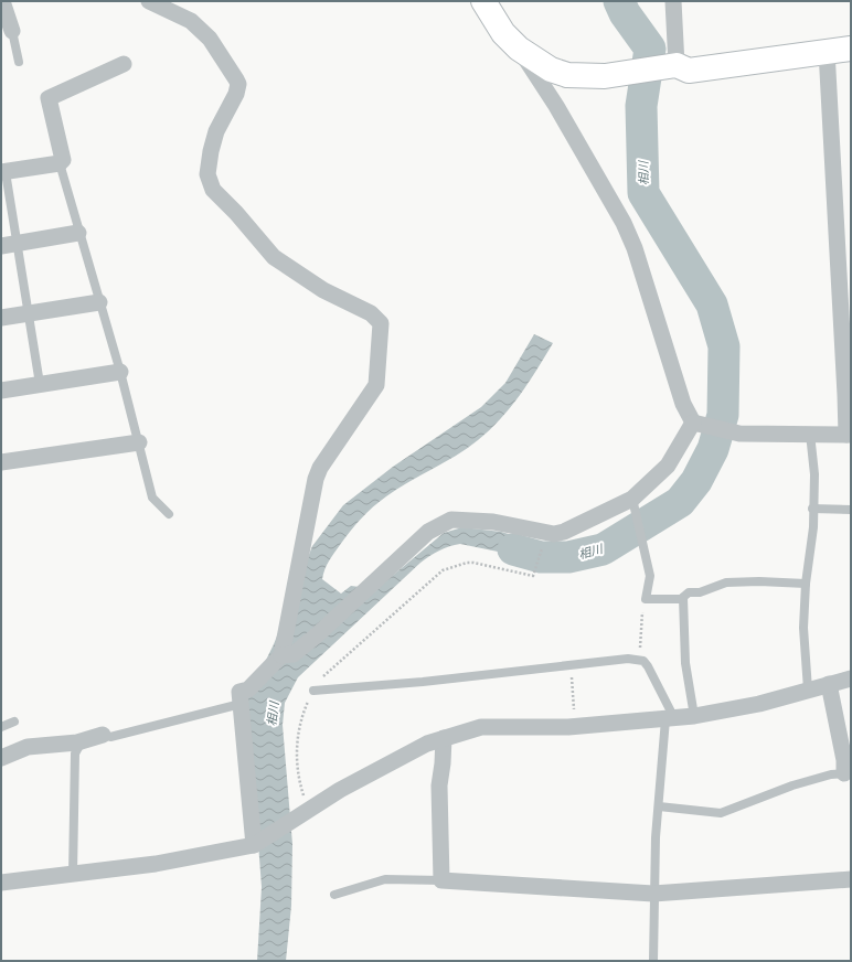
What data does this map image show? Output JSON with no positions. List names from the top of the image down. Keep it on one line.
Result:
{"water":["相川"]}
